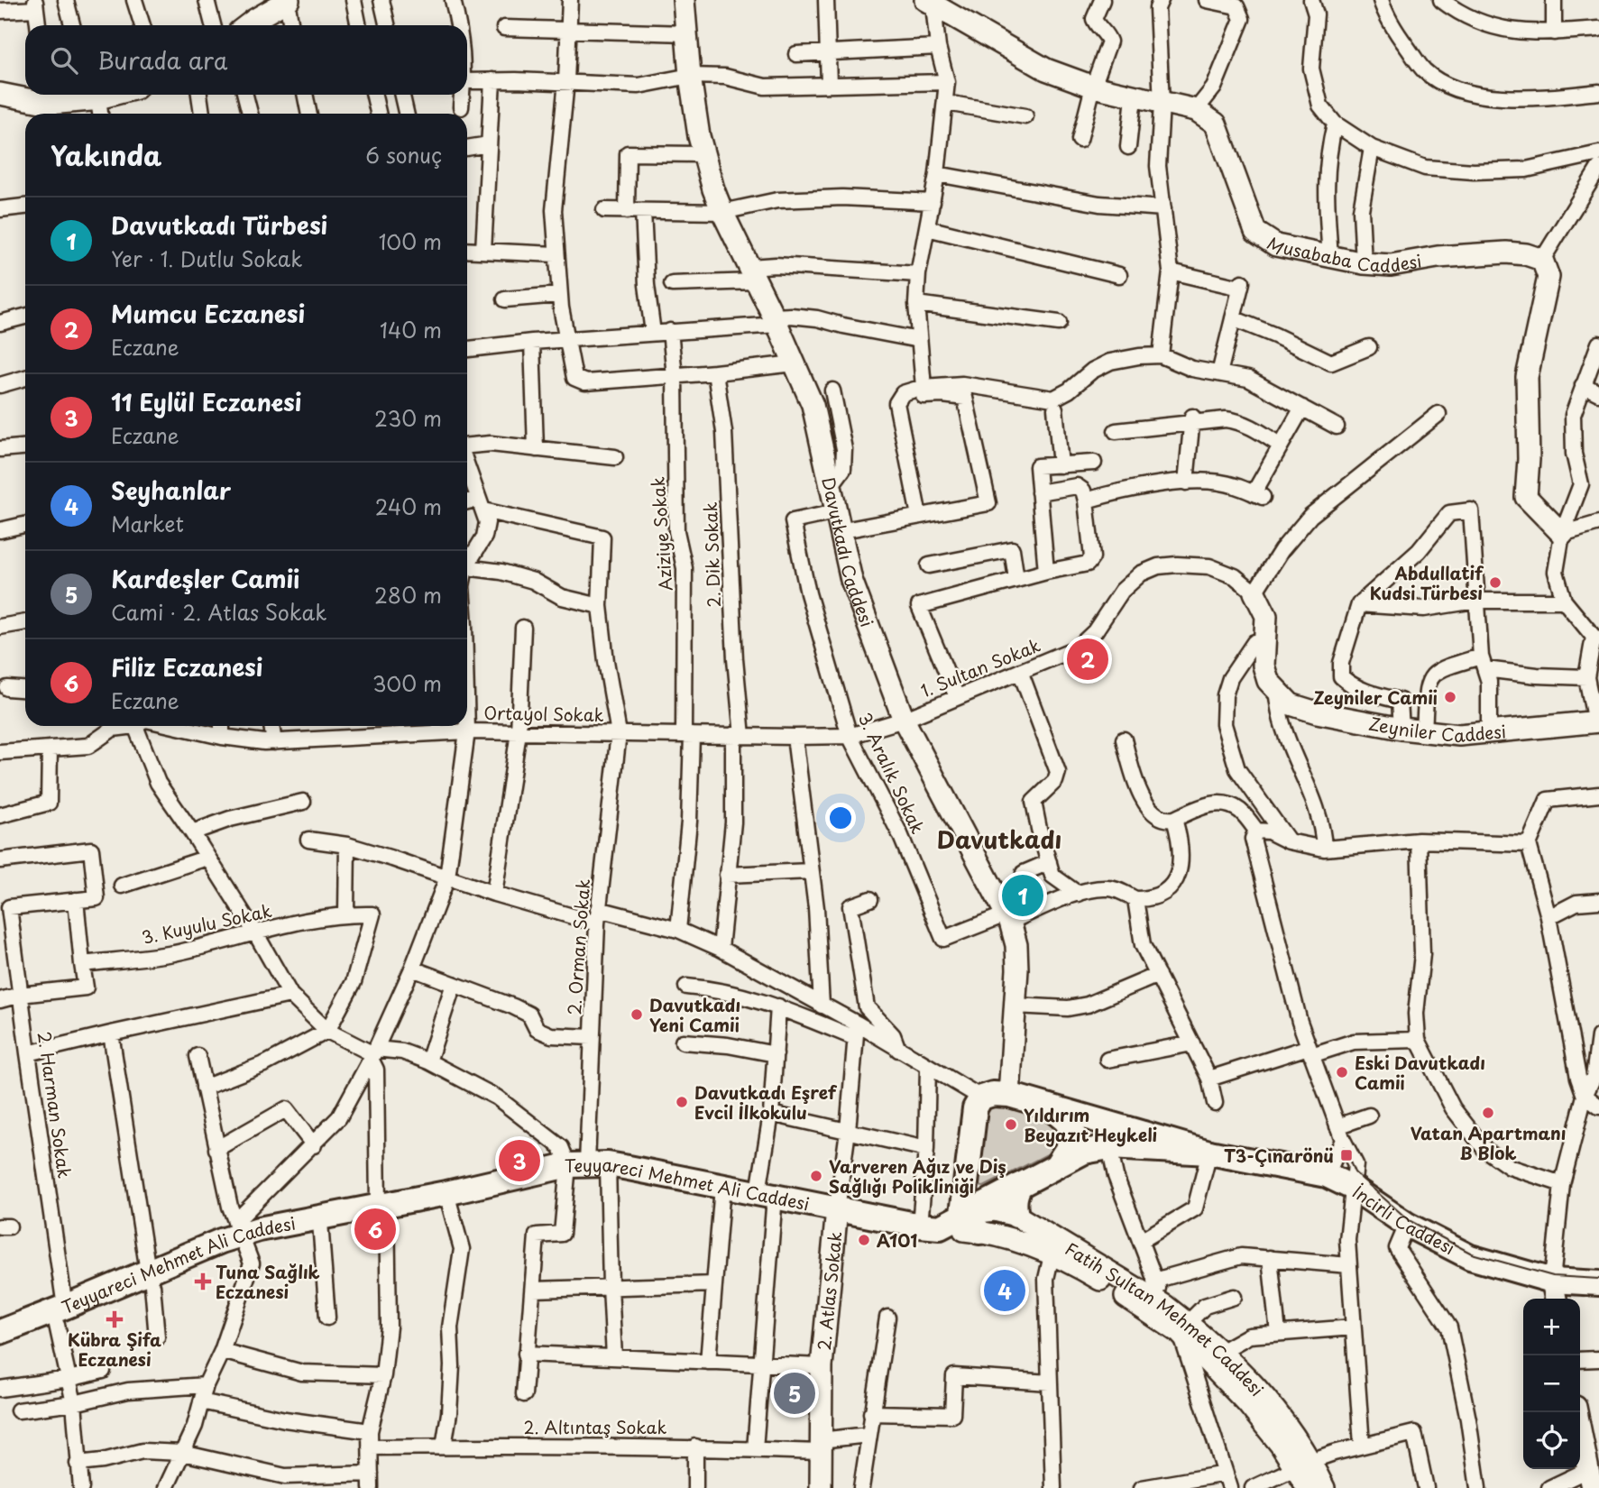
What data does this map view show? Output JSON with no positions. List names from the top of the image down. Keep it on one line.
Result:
{"streets":{"main road":["Musababa Caddesi","Davutkadı Caddesi","Zeyniler Caddesi","Teyyareci Mehmet Ali Caddesi","İncirli Caddesi","2. Atlas Sokak","Fatih Sultan Mehmet Caddesi"],"street":["Aziziye Sokak","2. Dik Sokak","1. Sultan Sokak","Ortayol Sokak","3. Aralık Sokak","3. Kuyulu Sokak","2. Orman Sokak","2. Harman Sokak","2. Altıntaş Sokak"]},"crossings":[["Aziziye Sokak","Ortayol Sokak"],["Davutkadı Caddesi","1. Sultan Sokak"],["Davutkadı Caddesi","Ortayol Sokak"],["Davutkadı Caddesi","3. Aralık Sokak"],["2. Dik Sokak","Ortayol Sokak"],["1. Sultan Sokak","Ortayol Sokak"],["Ortayol Sokak","3. Aralık Sokak"],["Ortayol Sokak","2. Orman Sokak"],["2. Orman Sokak","Teyyareci Mehmet Ali Caddesi"],["2. Harman Sokak","Teyyareci Mehmet Ali Caddesi"],["Teyyareci Mehmet Ali Caddesi","2. Atlas Sokak"],["Teyyareci Mehmet Ali Caddesi","Fatih Sultan Mehmet Caddesi"],["2. Atlas Sokak","2. Altıntaş Sokak"]],"districts":["Davutkadı"],"places":{"other":["Abdullatif Kudsi Türbesi","Zeyniler Camii","Davutkadı Yeni Camii","Eski Davutkadı Camii","Davutkadı Eşref Evcil İlkokulu","Vatan Apartmanı B Blok","Yıldırım Beyazıt Heykeli","Varveren Ağız ve Diş Sağlığı Polikliniği","A101"],"transit":["T3-Çınarönü"],"health":["Tuna Sağlık Eczanesi","Kübra Şifa Eczanesi"]},"page":{"search":"Burada ara","heading":["Yakında","6 sonuç"],"list":[{"mark":"1","name":"Davutkadı Türbesi","note":"Yer · 1. Dutlu Sokak","value":"100 m"},{"mark":"2","name":"Mumcu Eczanesi","note":"Eczane","value":"140 m"},{"mark":"3","name":"11 Eylül Eczanesi","note":"Eczane","value":"230 m"},{"mark":"4","name":"Seyhanlar","note":"Market","value":"240 m"},{"mark":"5","name":"Kardeşler Camii","note":"Cami · 2. Atlas Sokak","value":"280 m"},{"mark":"6","name":"Filiz Eczanesi","note":"Eczane","value":"300 m"}],"pins":["2","1","3","6","4","5"],"map_buttons":["+","−"]}}
